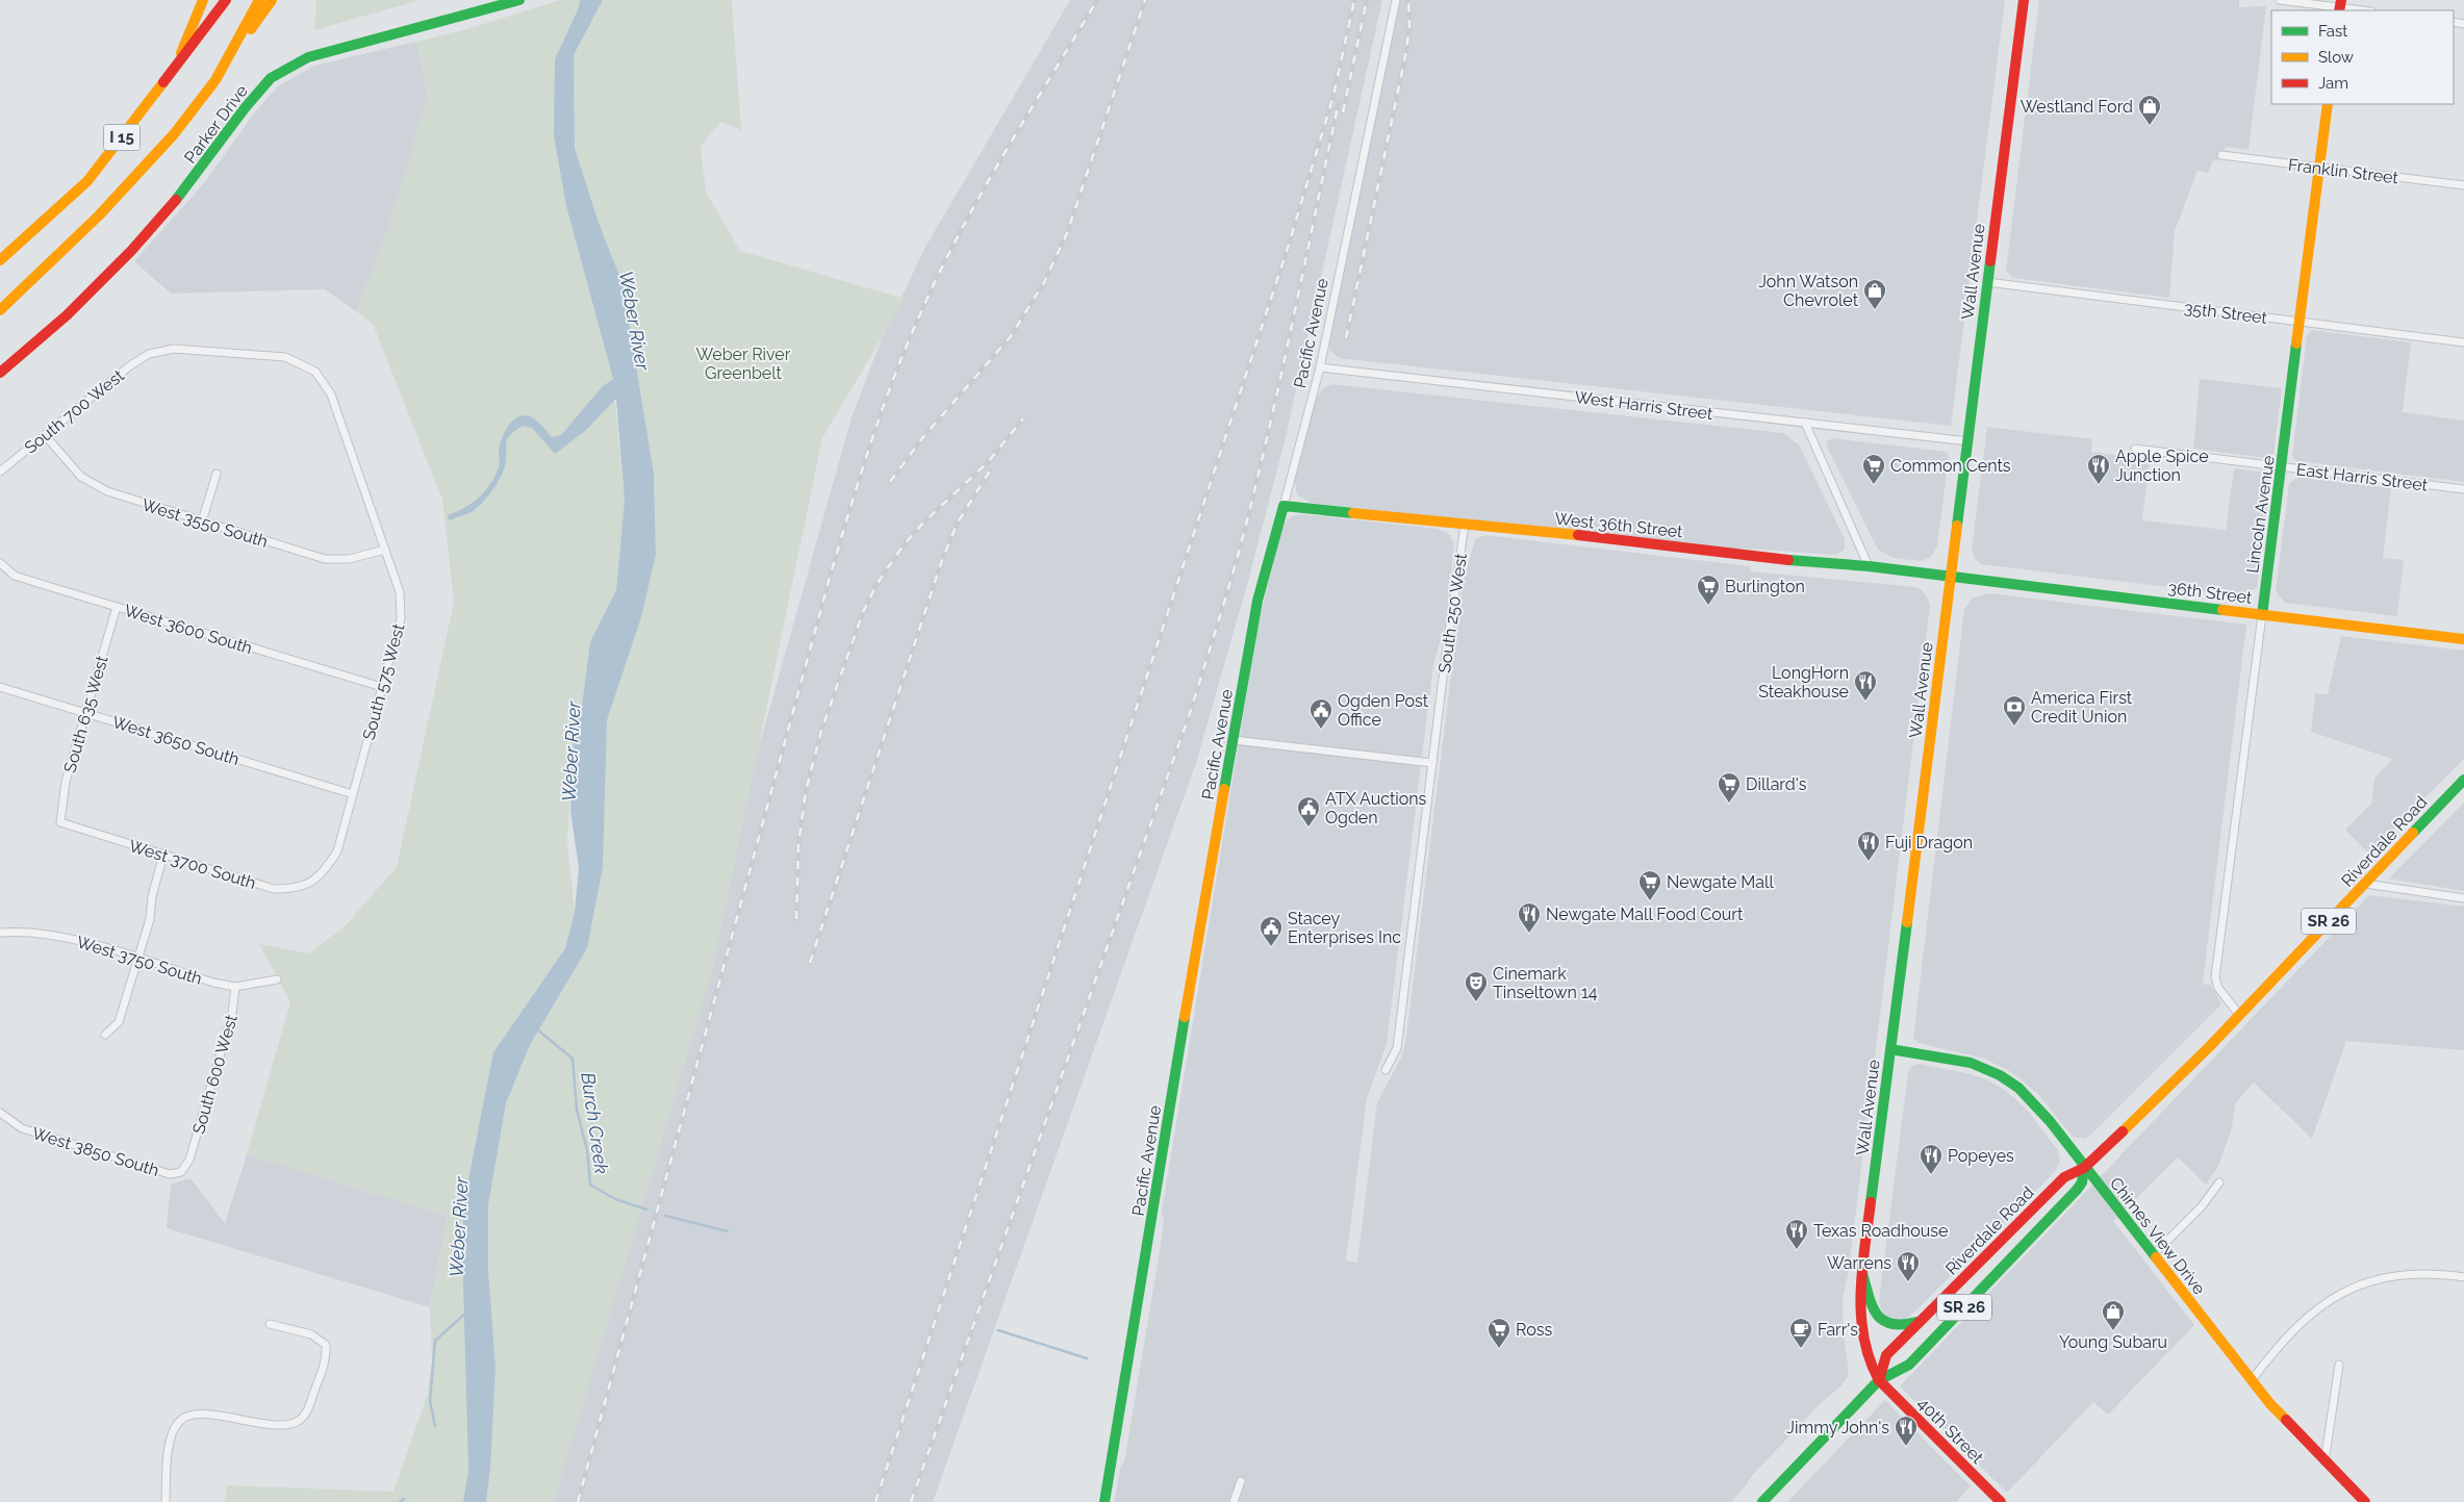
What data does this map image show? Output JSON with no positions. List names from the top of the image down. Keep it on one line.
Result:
{"streets":{"main road":["Parker Drive","I 15","Wall Avenue","Pacific Avenue","Lincoln Avenue","West 36th Street","36th Street","Riverdale Road","SR 26","Chimes View Drive","40th Street"],"street":["Franklin Street","35th Street","West Harris Street","South 700 West","East Harris Street","West 3550 South","South 250 West","West 3600 South","South 575 West","South 635 West","West 3650 South","West 3700 South","West 3750 South","South 600 West","West 3850 South"]},"crossings":[["Franklin Street","Lincoln Avenue"],["Wall Avenue","35th Street"],["Wall Avenue","West Harris Street"],["Wall Avenue","West 36th Street"],["Wall Avenue","36th Street"],["Wall Avenue","Riverdale Road"],["Wall Avenue","SR 26"],["Wall Avenue","Chimes View Drive"],["Wall Avenue","40th Street"],["35th Street","Lincoln Avenue"],["Pacific Avenue","West Harris Street"],["Pacific Avenue","West 36th Street"],["South 700 West","West 3550 South"],["South 700 West","South 575 West"],["East Harris Street","Lincoln Avenue"],["Lincoln Avenue","36th Street"],["Lincoln Avenue","Riverdale Road"],["West 3550 South","South 575 West"],["West 36th Street","36th Street"],["West 36th Street","South 250 West"],["West 3600 South","South 575 West"],["West 3600 South","South 635 West"],["South 575 West","West 3650 South"],["South 575 West","West 3700 South"],["South 635 West","West 3650 South"],["South 635 West","West 3700 South"],["Riverdale Road","SR 26"],["Riverdale Road","Chimes View Drive"],["Riverdale Road","40th Street"],["SR 26","40th Street"],["West 3750 South","South 600 West"],["South 600 West","West 3850 South"]],"water":["Weber River","Burch Creek"],"parks":["Weber River Greenbelt"],"places":{"shop":["Westland Ford","John Watson Chevrolet","Young Subaru"],"supermarket":["Common Cents","Burlington","Dillard's","Newgate Mall","Ross"],"restaurant":["Apple Spice Junction","LongHorn Steakhouse","Fuji Dragon","Newgate Mall Food Court","Popeyes","Texas Roadhouse","Warrens","Jimmy John's"],"bank":["America First Credit Union"],"public building":["Ogden Post Office","ATX Auctions Ogden","Stacey Enterprises Inc"],"theatre":["Cinemark Tinseltown 14"],"cafe":["Farr's"]},"legend":["Fast","Slow","Jam"]}
